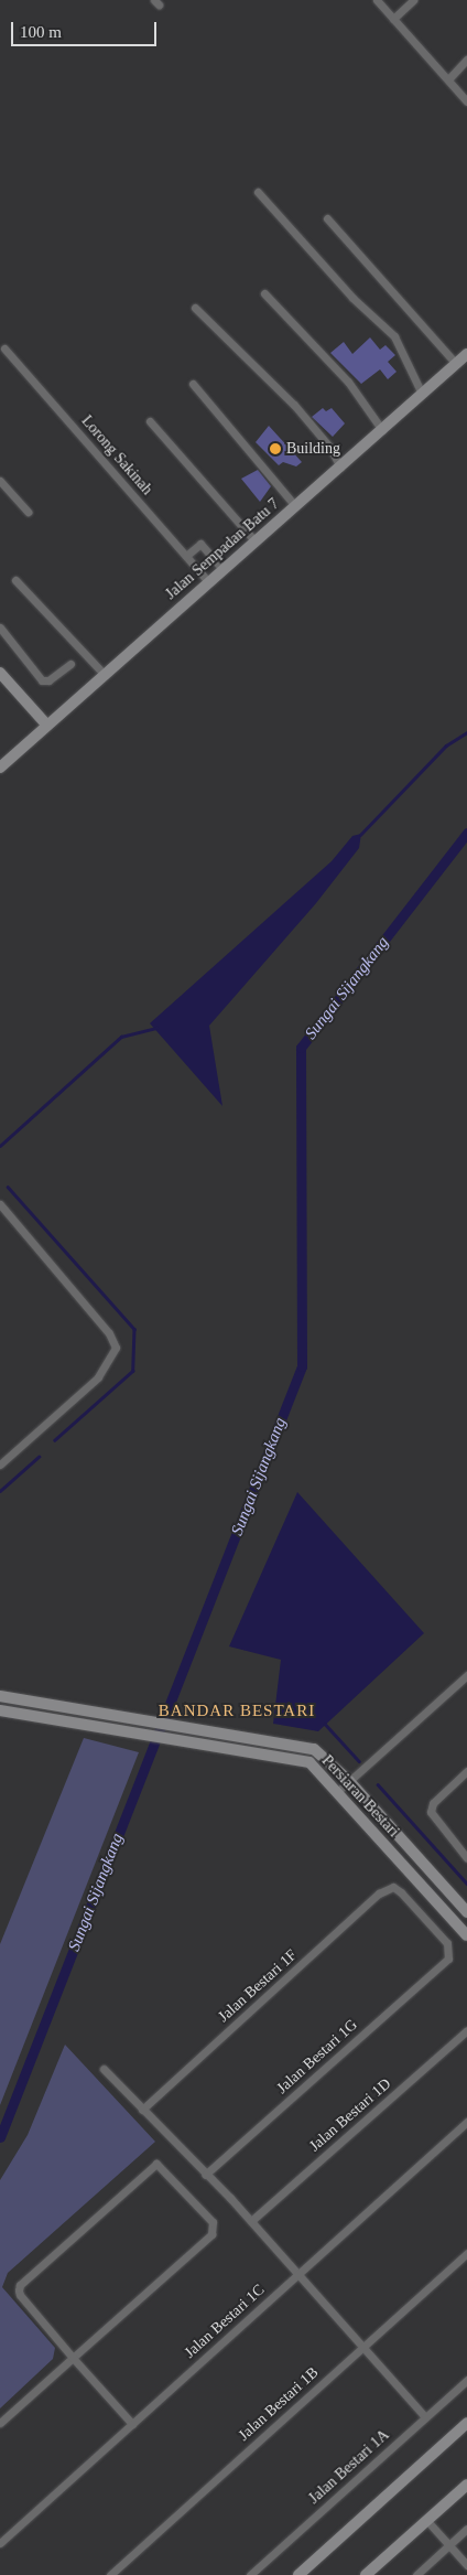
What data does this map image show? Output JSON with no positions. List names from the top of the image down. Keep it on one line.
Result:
{"streets":{"street":["Lorong Sakinah","Jalan Sempadan Batu 7","Persiaran Bestari","Jalan Bestari 1F","Jalan Bestari 1G","Jalan Bestari 1D","Jalan Bestari 1C","Jalan Bestari 1B","Jalan Bestari 1A"]},"crossings":[["Lorong Sakinah","Jalan Sempadan Batu 7"],["Jalan Bestari 1F","Jalan Bestari 1G"]],"districts":["BANDAR BESTARI"],"water":["Sungai Sijangkang"],"places":["Building"],"scale_bar":"100 m"}
